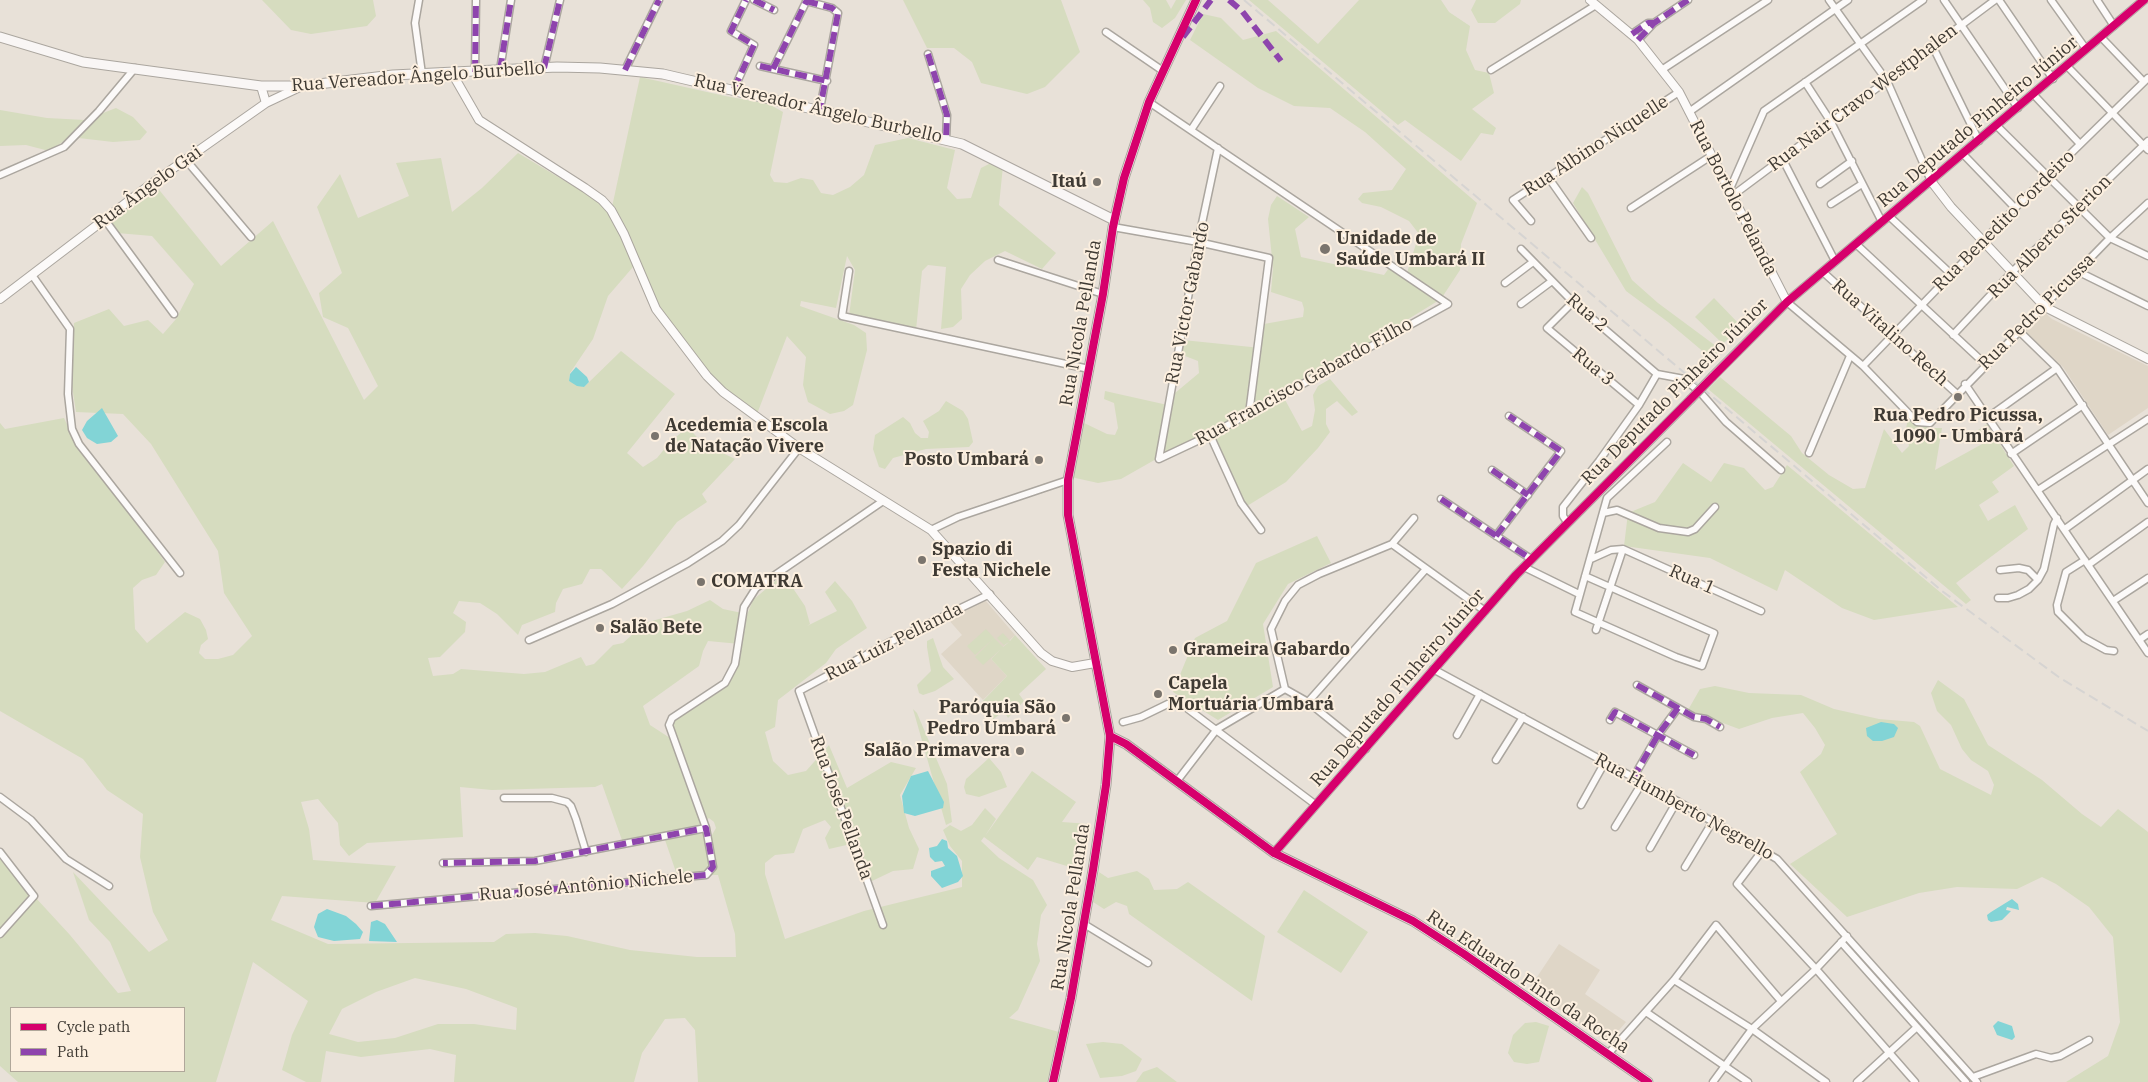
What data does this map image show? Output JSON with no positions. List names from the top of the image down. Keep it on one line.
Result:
{"streets":{"main road":["Rua Vereador Ângelo Burbello","Rua Nicola Pellanda","Rua Eduardo Pinto da Rocha"],"street":["Rua Nair Cravo Westphalen","Rua Deputado Pinheiro Júnior","Rua Albino Niquelle","Rua Ângelo Gai","Rua Bortolo Pelanda","Rua Benedito Cordeiro","Rua Alberto Sterion","Rua Victor Gabardo","Rua Pedro Picussa","Rua 2","Rua Vitalino Rech","Rua 3","Rua Francisco Gabardo Filho","Rua 1","Rua Luiz Pellanda","Rua Humberto Negrello","Rua José Pellanda","Rua José Antônio Nichele"]},"crossings":[["Rua Vereador Ângelo Burbello","Rua Ângelo Gai"],["Rua Vereador Ângelo Burbello","Rua Nicola Pellanda"],["Rua Nair Cravo Westphalen","Rua Bortolo Pelanda"],["Rua Deputado Pinheiro Júnior","Rua Bortolo Pelanda"],["Rua Deputado Pinheiro Júnior","Rua Vitalino Rech"],["Rua Deputado Pinheiro Júnior","Rua Humberto Negrello"],["Rua Deputado Pinheiro Júnior","Rua Eduardo Pinto da Rocha"],["Rua Albino Niquelle","Rua Bortolo Pelanda"],["Rua Bortolo Pelanda","Rua Benedito Cordeiro"],["Rua Bortolo Pelanda","Rua Pedro Picussa"],["Rua Benedito Cordeiro","Rua Vitalino Rech"],["Rua Victor Gabardo","Rua Francisco Gabardo Filho"],["Rua Pedro Picussa","Rua Vitalino Rech"],["Rua 2","Rua 3"],["Rua Nicola Pellanda","Rua Eduardo Pinto da Rocha"],["Rua Luiz Pellanda","Rua José Pellanda"]],"places":["Itaú","Unidade de Saúde Umbará II","Rua Pedro Picussa, 1090 - Umbará","Acedemia e Escola de Natação Vivere","Posto Umbará","Spazio di Festa Nichele","COMATRA","Salão Bete","Grameira Gabardo","Capela Mortuária Umbará","Paróquia São Pedro Umbará","Salão Primavera"],"legend":["Cycle path","Path"]}
